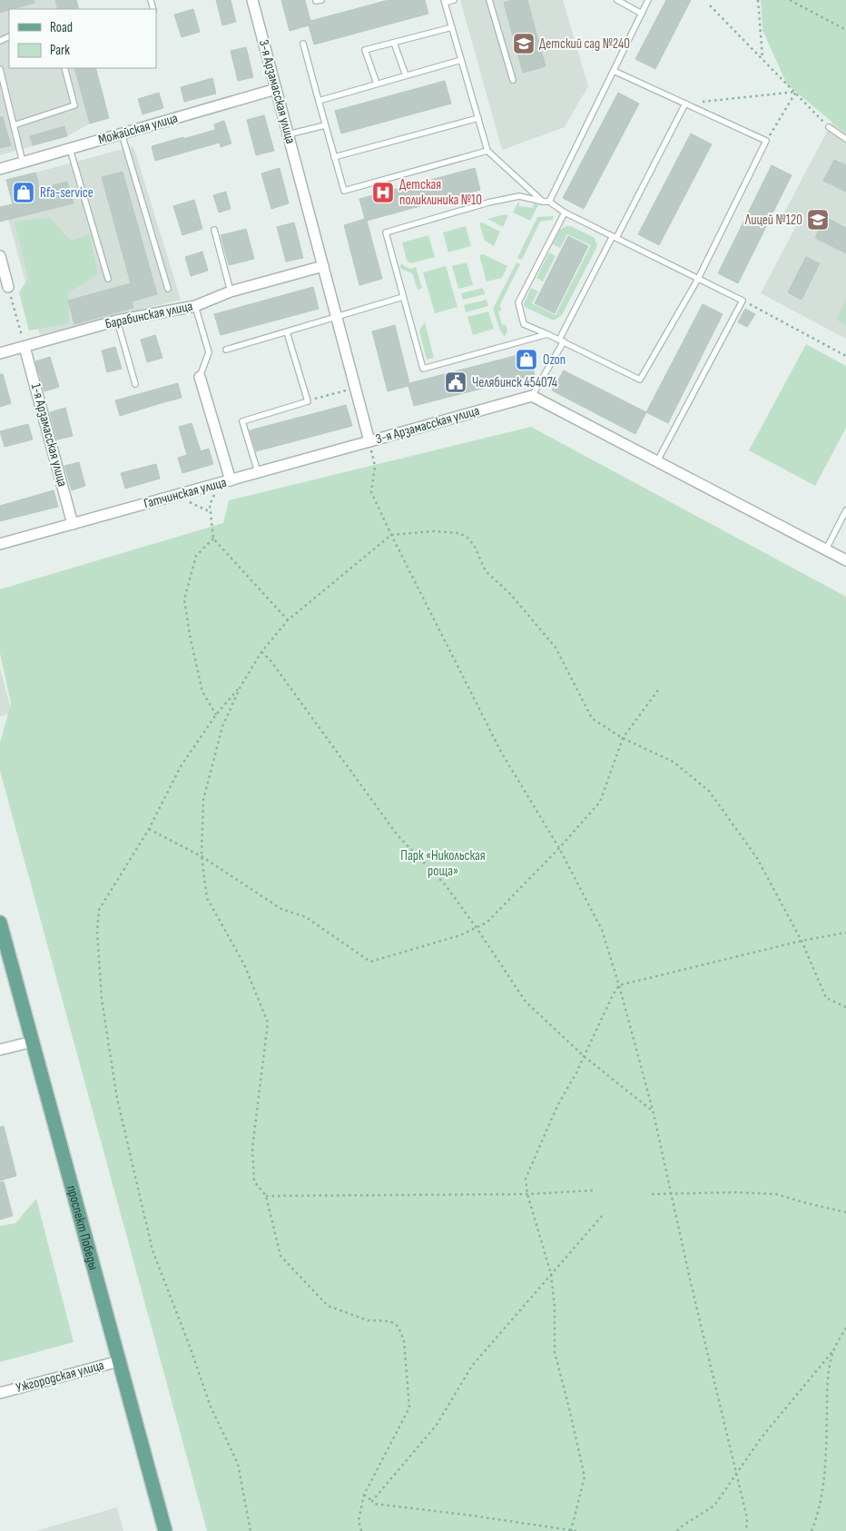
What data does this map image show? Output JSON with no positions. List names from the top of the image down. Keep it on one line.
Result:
{"streets":{"main road":["проспект Победы"],"street":["3-я Арзамасская улица","Можайская улица","Барабинская улица","1-я Арзамасская улица","Гатчинская улица","Ужгородская улица"]},"crossings":[["3-я Арзамасская улица","Можайская улица"],["3-я Арзамасская улица","Барабинская улица"],["3-я Арзамасская улица","Гатчинская улица"],["Барабинская улица","1-я Арзамасская улица"],["1-я Арзамасская улица","Гатчинская улица"],["проспект Победы","Ужгородская улица"]],"parks":["Парк «Никольская роща»"],"places":{"school or university":["Детский сад №240","Лицей №120"],"shop":["Rfa-service","Ozon"],"hospital":["Детская поликлиника №10"],"public building":["Челябинск 454074"]},"legend":["Road","Park"]}
